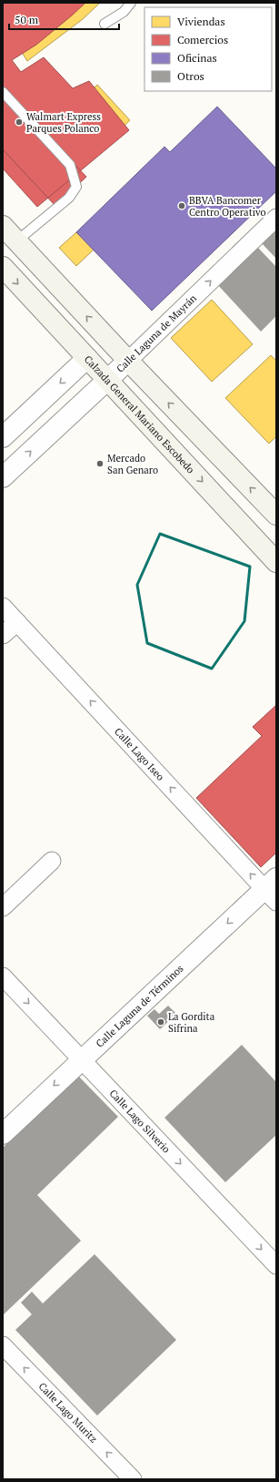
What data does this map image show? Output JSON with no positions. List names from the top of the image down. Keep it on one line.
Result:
{"streets":{"main road":["Calzada General Mariano Escobedo"],"street":["Calle Laguna de Mayrán","Calle Lago Iseo","Calle Laguna de Términos","Calle Lago Silverio","Calle Lago Muritz"]},"crossings":[["Calle Laguna de Mayrán","Calzada General Mariano Escobedo"],["Calle Lago Iseo","Calle Laguna de Términos"],["Calle Laguna de Términos","Calle Lago Silverio"]],"one_way":["Calle Lago Iseo","Calle Laguna de Términos","Calle Lago Silverio","Calle Lago Muritz"],"places":["Walmart Express Parques Polanco","BBVA Bancomer Centro Operativo","Mercado San Genaro","La Gordita Sifrina"],"legend":["Viviendas","Comercios","Oficinas","Otros"],"scale_bar":"50 m"}
